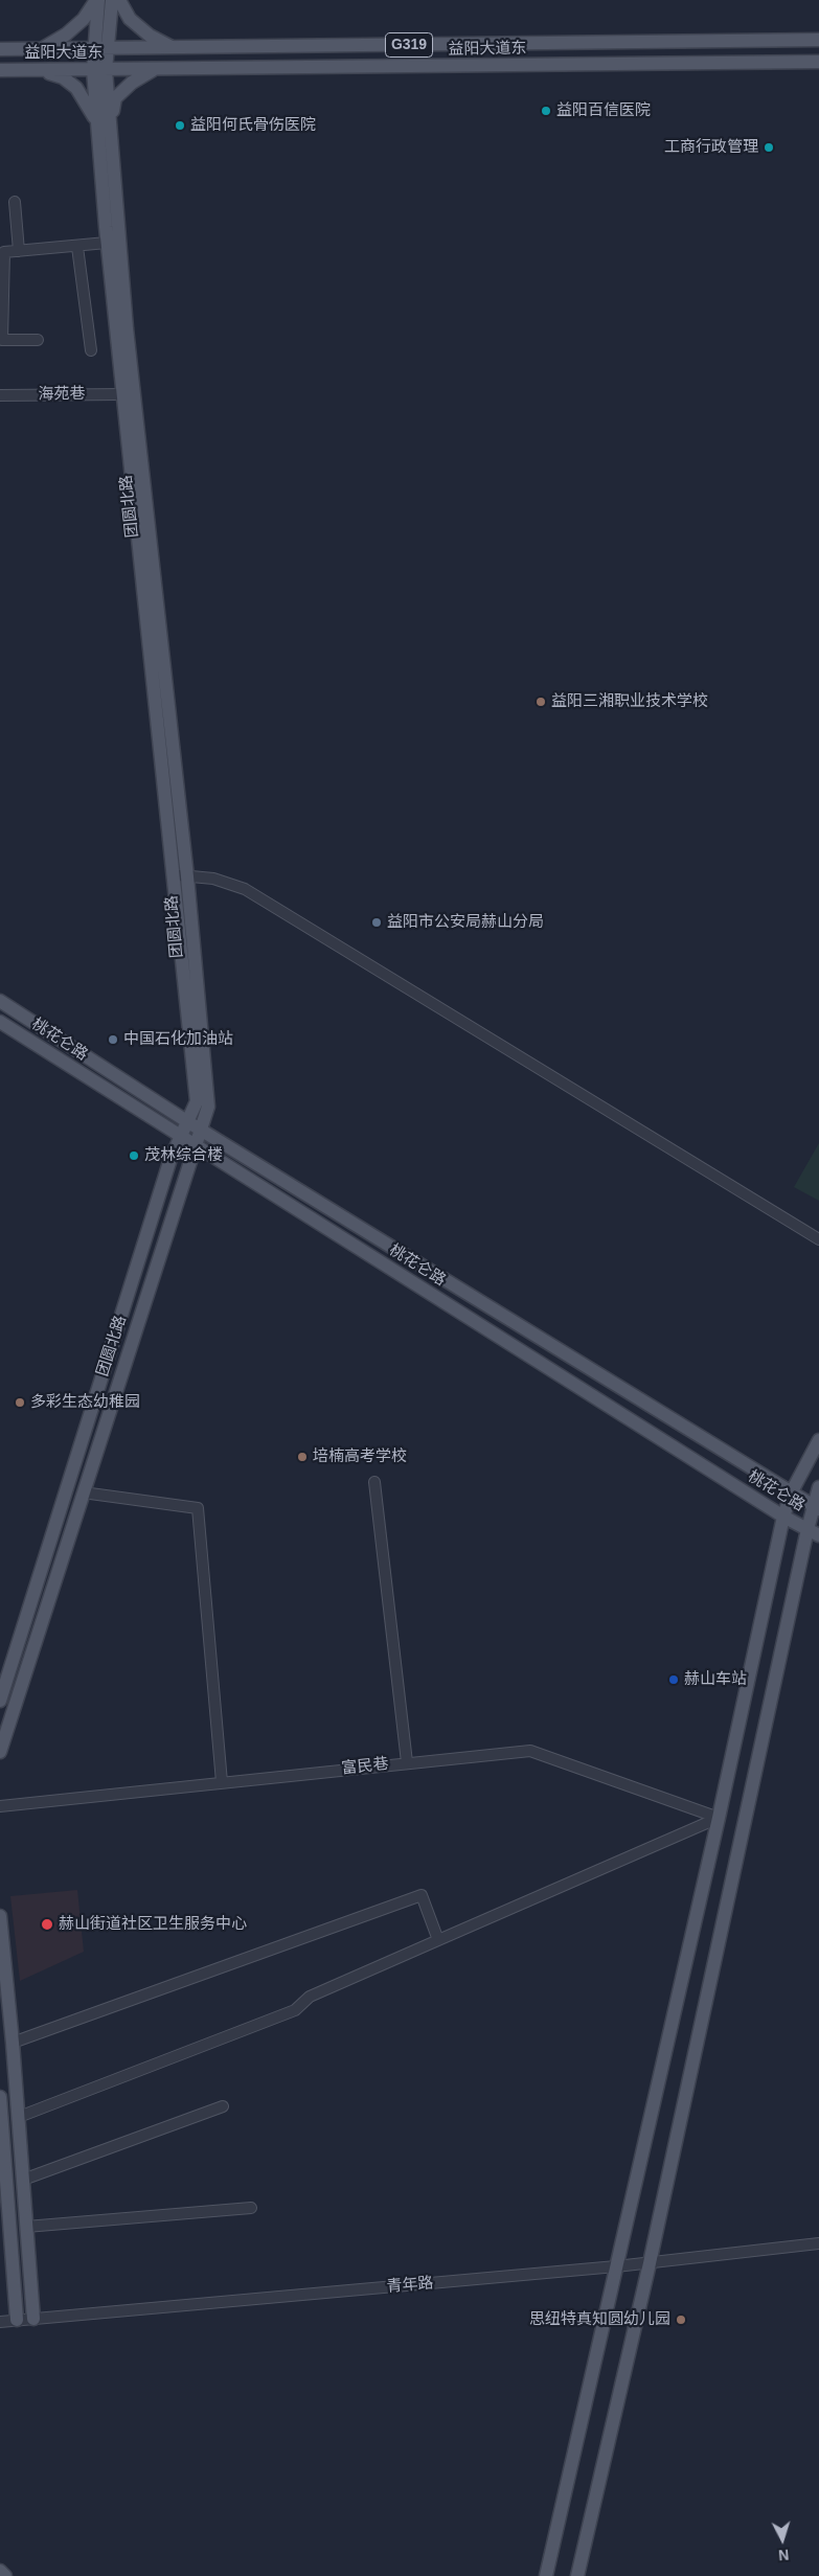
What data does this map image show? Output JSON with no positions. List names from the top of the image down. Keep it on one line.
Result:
{"streets":{"main road":["G319","益阳大道东","团圆北路","桃花仑路"],"street":["海苑巷","富民巷","青年路"]},"crossings":[["益阳大道东","团圆北路"],["海苑巷","团圆北路"],["团圆北路","桃花仑路"]],"places":["益阳百信医院","益阳何氏骨伤医院","工商行政管理","益阳三湘职业技术学校","益阳市公安局赫山分局","中国石化加油站","茂林综合楼","多彩生态幼稚园","培楠高考学校","赫山车站","赫山街道社区卫生服务中心","思纽特真知圆幼儿园"],"north":"bottom"}
